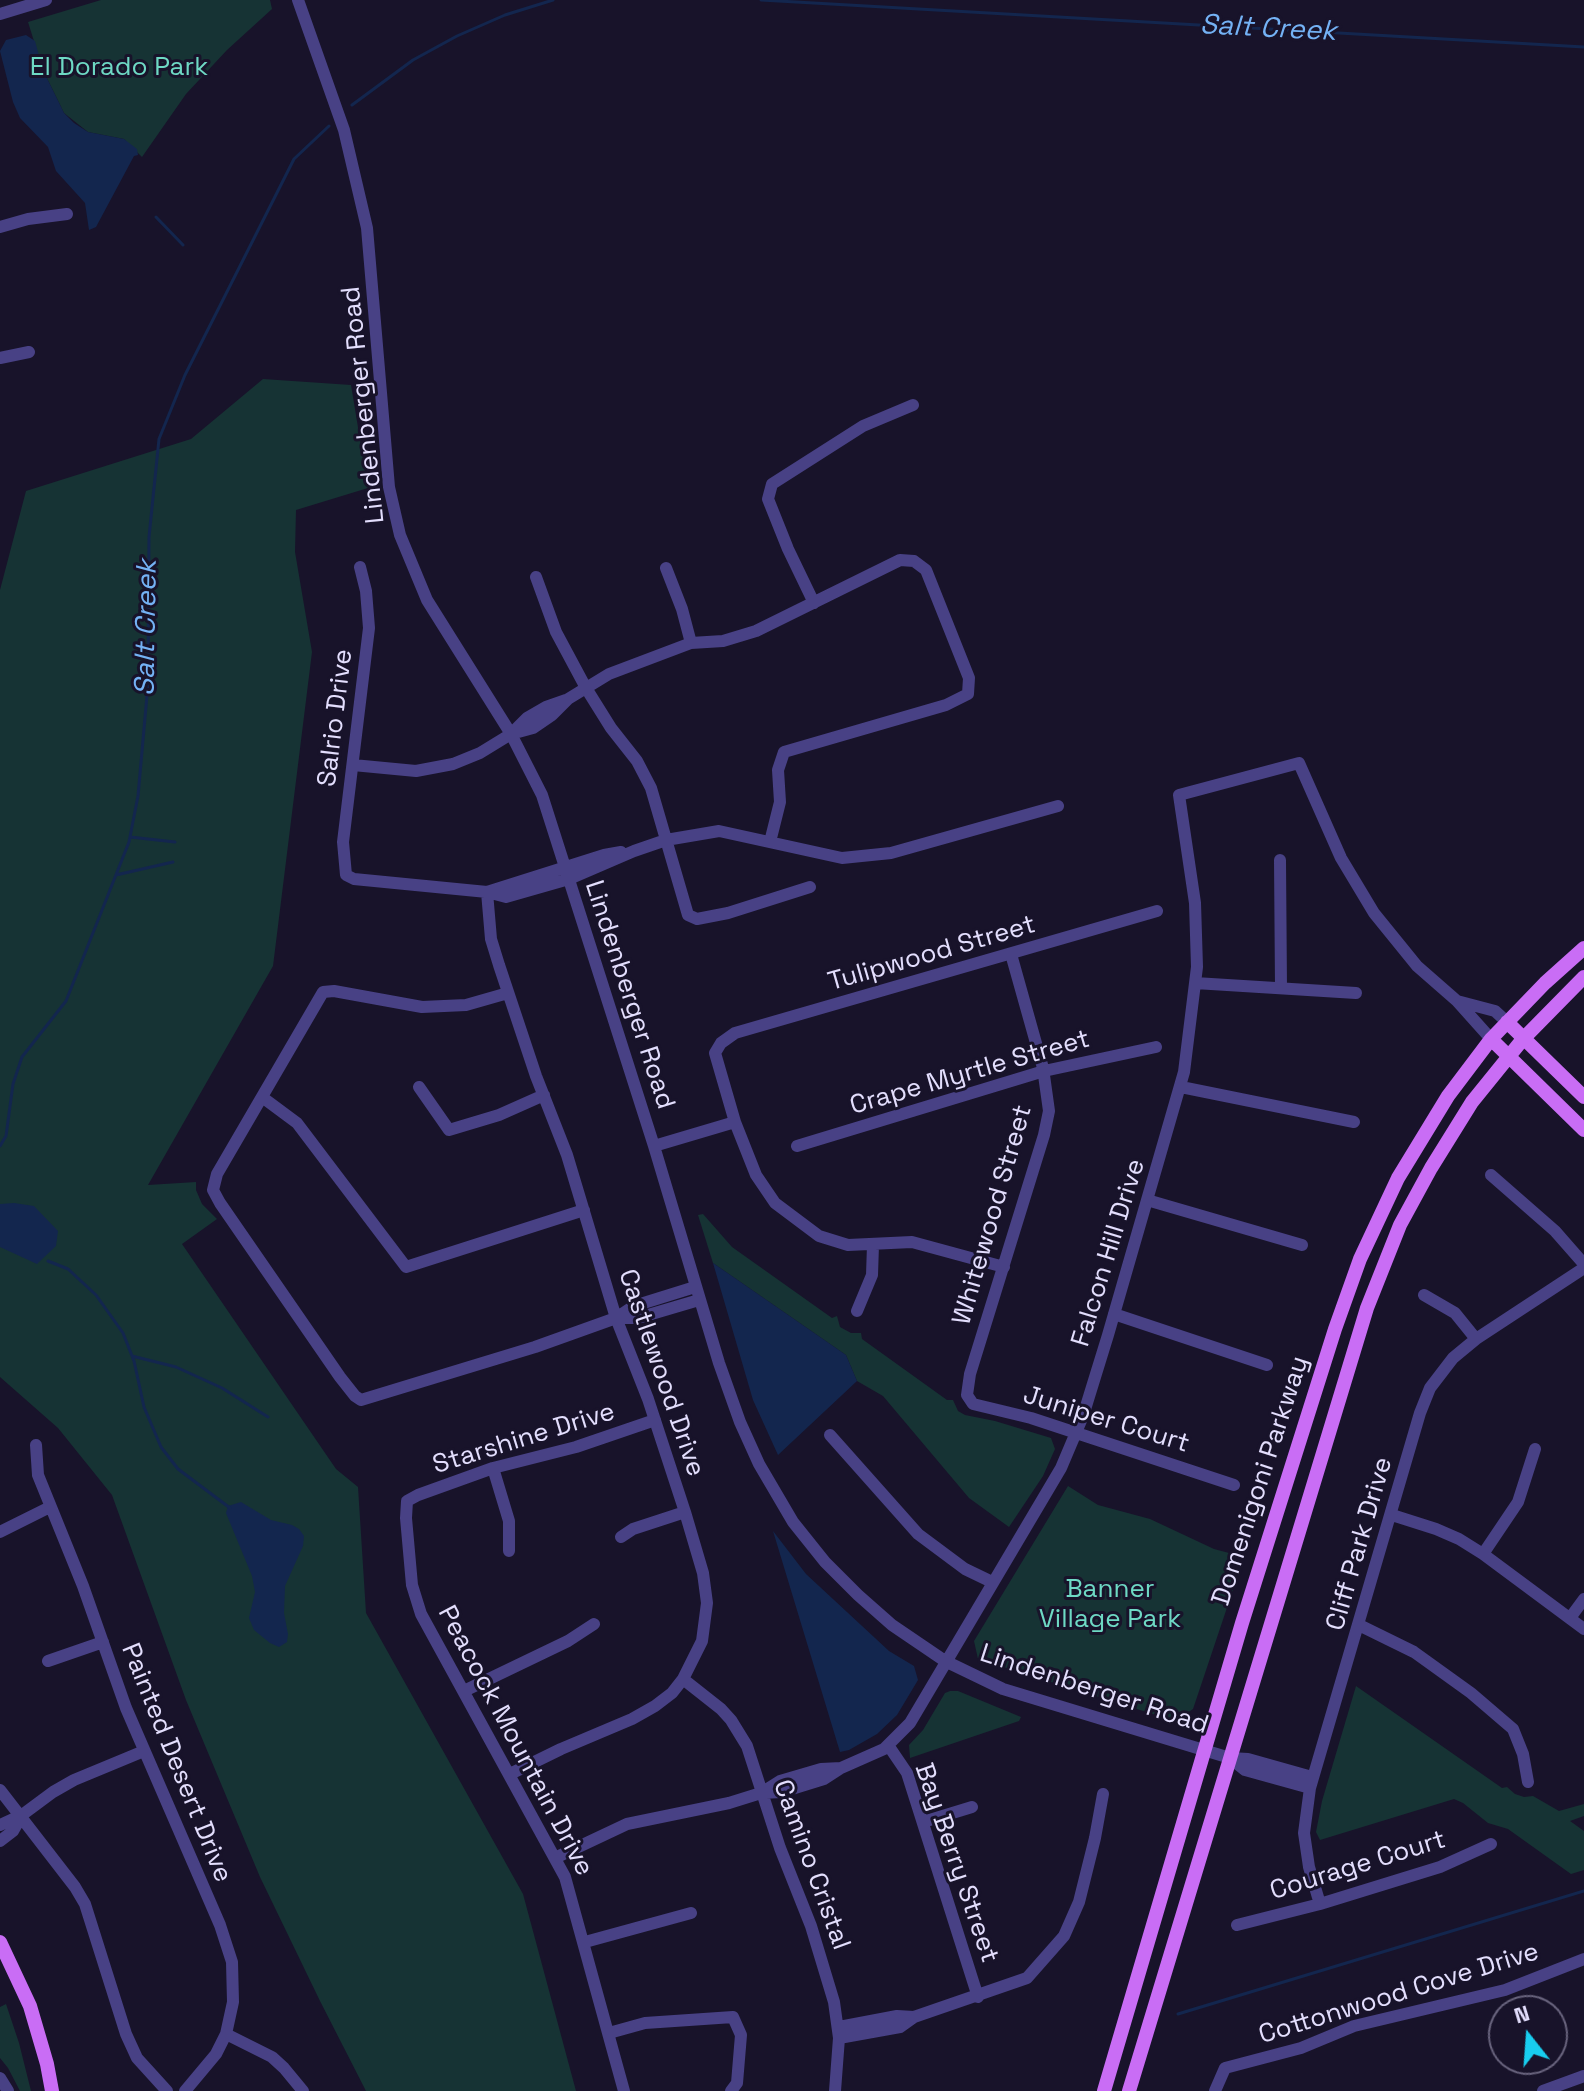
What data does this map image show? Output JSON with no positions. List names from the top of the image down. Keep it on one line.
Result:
{"streets":{"main road":["Domenigoni Parkway"],"street":["Lindenberger Road","Salrio Drive","Tulipwood Street","Crape Myrtle Street","Whitewood Street","Falcon Hill Drive","Castlewood Drive","Juniper Court","Starshine Drive","Cliff Park Drive","Peacock Mountain Drive","Painted Desert Drive","Bay Berry Street","Camino Cristal","Courage Court","Cottonwood Cove Drive"]},"crossings":[["Lindenberger Road","Falcon Hill Drive"],["Lindenberger Road","Domenigoni Parkway"],["Lindenberger Road","Cliff Park Drive"],["Salrio Drive","Castlewood Drive"],["Tulipwood Street","Whitewood Street"],["Crape Myrtle Street","Whitewood Street"],["Whitewood Street","Juniper Court"],["Falcon Hill Drive","Juniper Court"],["Falcon Hill Drive","Peacock Mountain Drive"],["Falcon Hill Drive","Bay Berry Street"],["Falcon Hill Drive","Camino Cristal"],["Castlewood Drive","Starshine Drive"],["Castlewood Drive","Peacock Mountain Drive"],["Castlewood Drive","Camino Cristal"],["Starshine Drive","Peacock Mountain Drive"],["Cliff Park Drive","Courage Court"]],"water":["Salt Creek"],"parks":["El Dorado Park","Banner Village Park"],"north":"top"}
